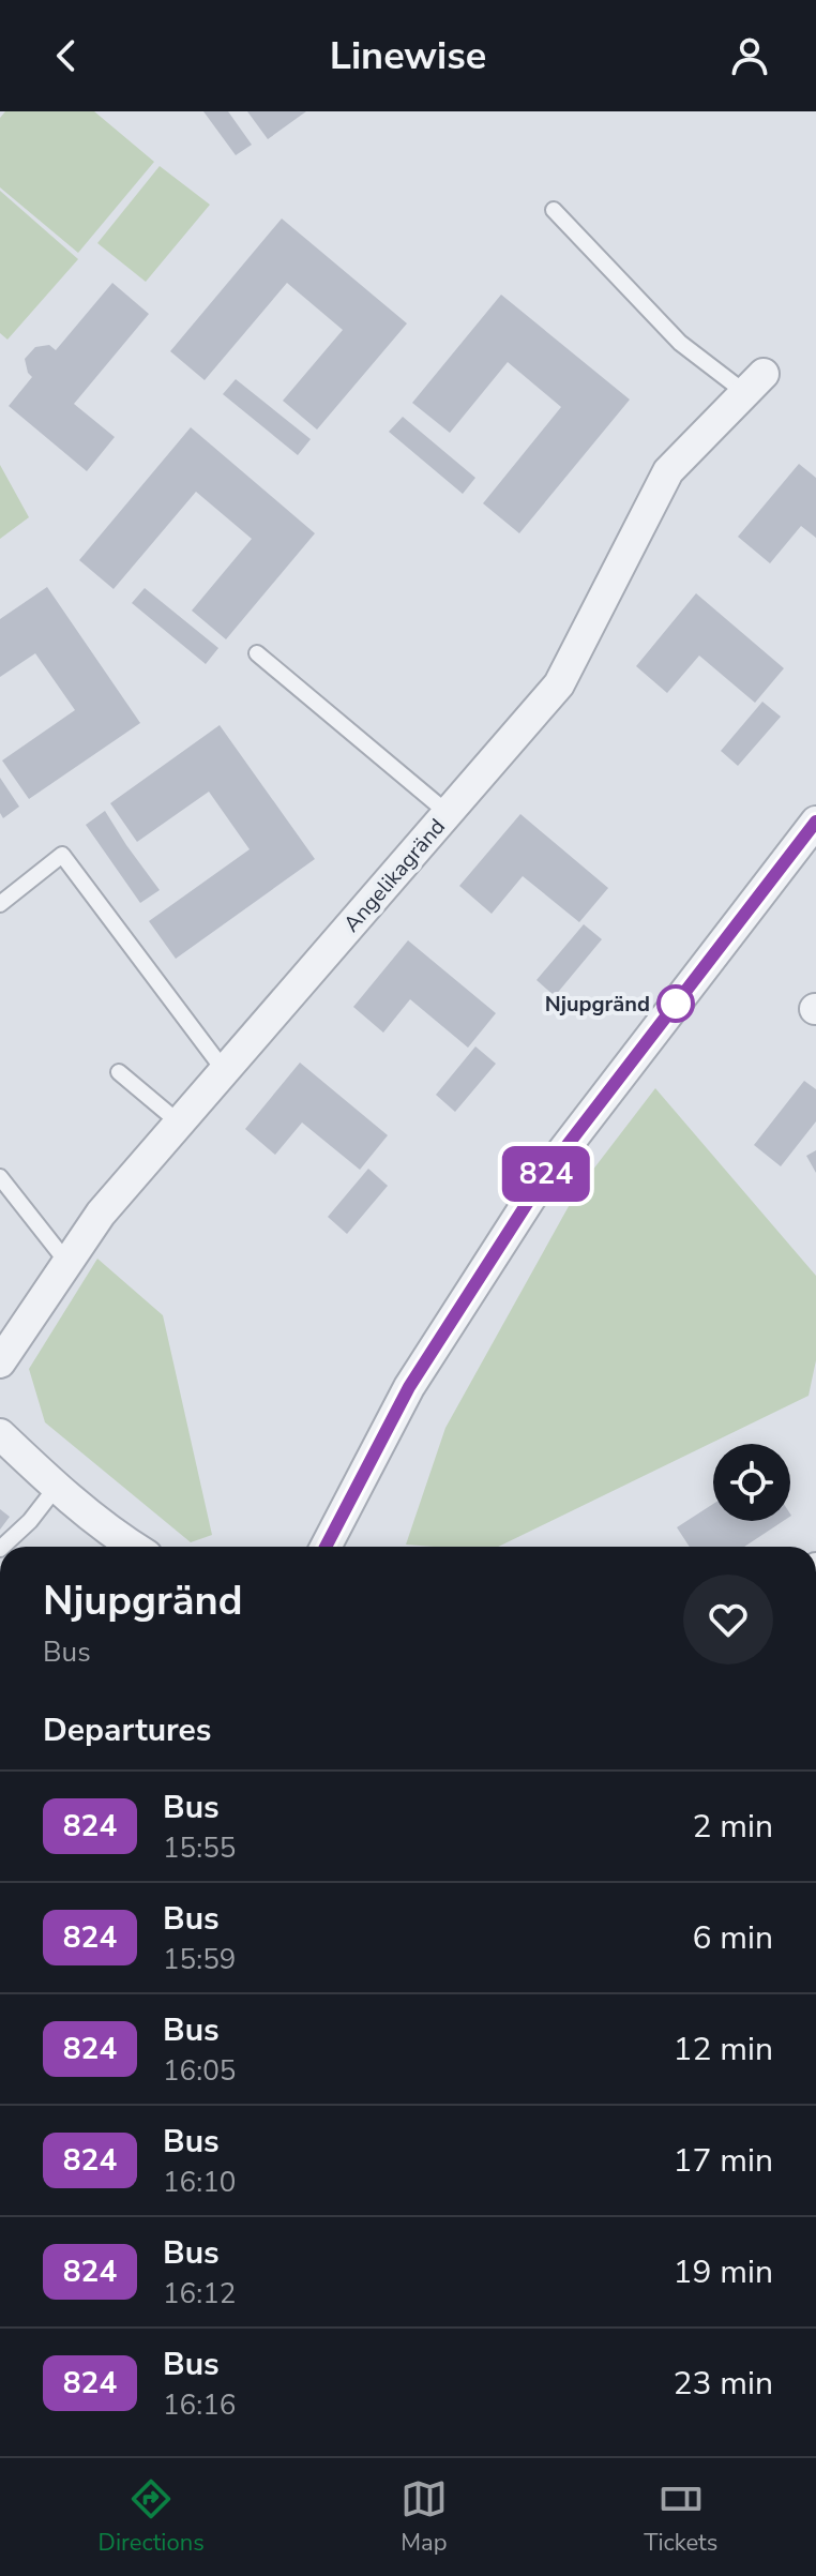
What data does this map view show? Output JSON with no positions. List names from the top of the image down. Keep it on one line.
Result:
{"streets":{"street":["Angelikagränd"]},"places":["Njupgränd"],"lines":["bus line 824"],"page":{"header":"Linewise","on_map":"824","heading":[["Njupgränd","Bus"],"Departures"],"list":[{"mark":"824","name":"Bus","note":"15:55","value":"2 min"},{"mark":"824","name":"Bus","note":"15:59","value":"6 min"},{"mark":"824","name":"Bus","note":"16:05","value":"12 min"},{"mark":"824","name":"Bus","note":"16:10","value":"17 min"},{"mark":"824","name":"Bus","note":"16:12","value":"19 min"},{"mark":"824","name":"Bus","note":"16:16","value":"23 min"}],"tabs":["Directions","Map","Tickets"]}}
